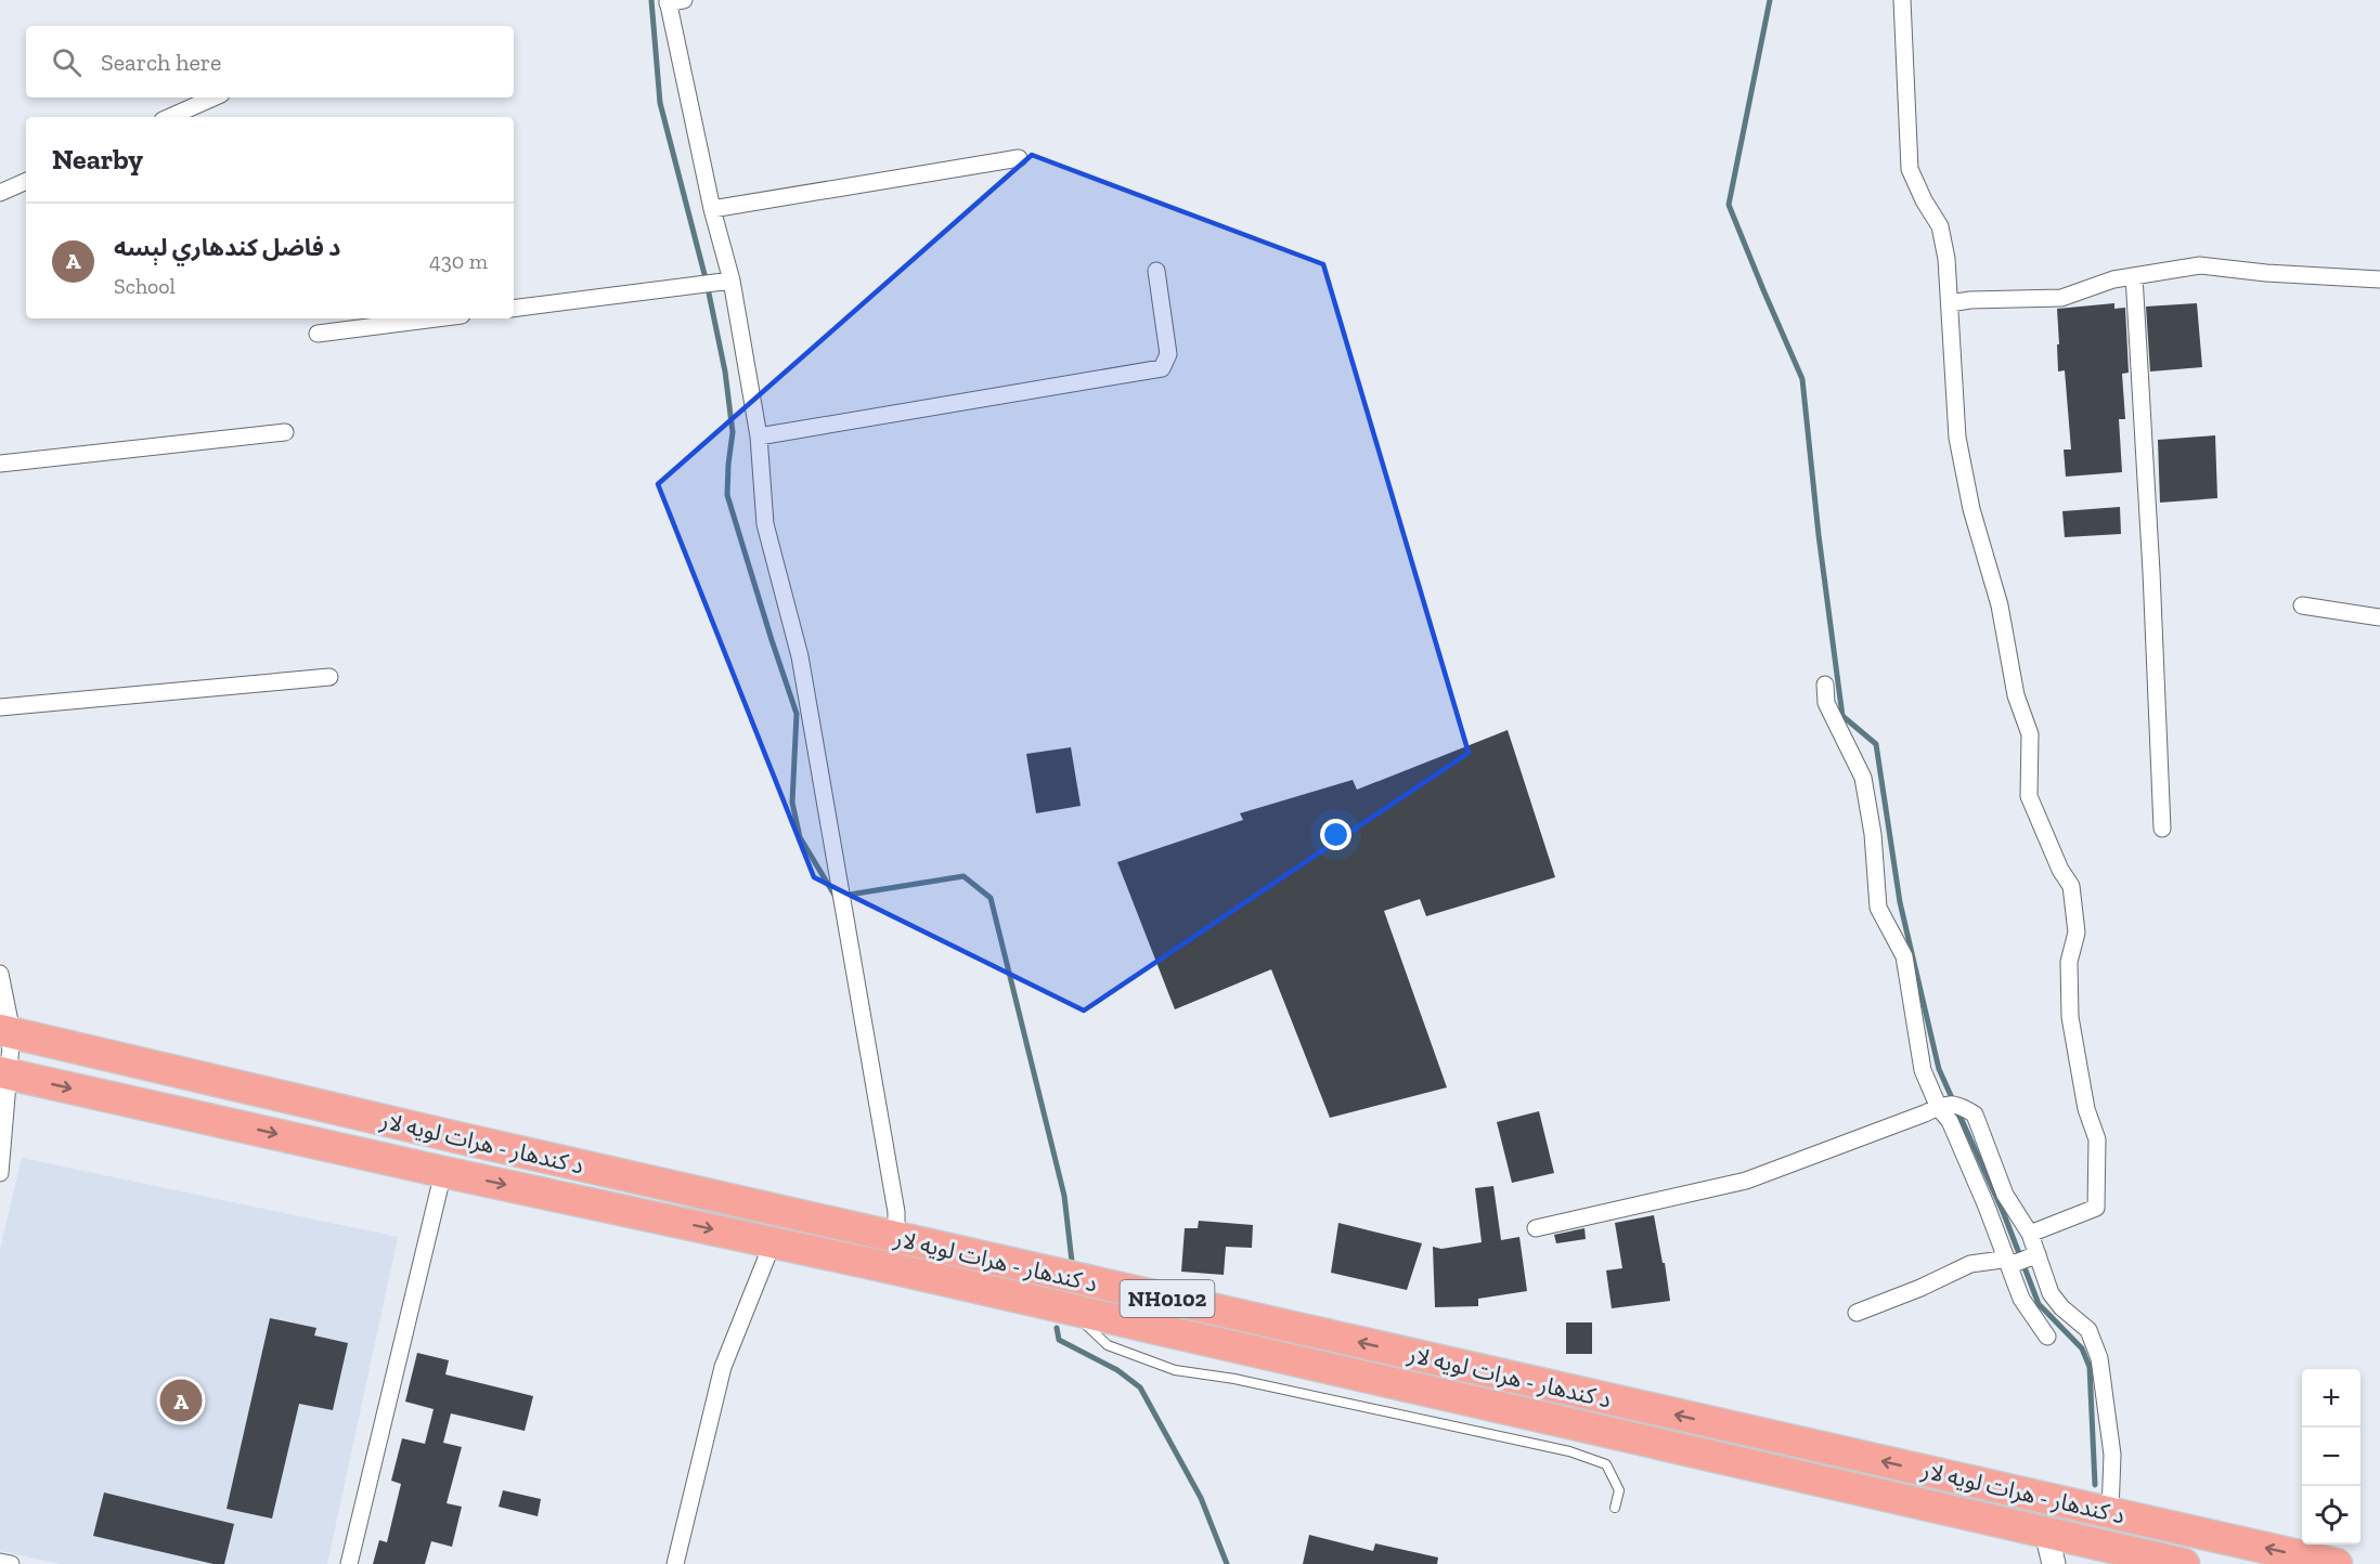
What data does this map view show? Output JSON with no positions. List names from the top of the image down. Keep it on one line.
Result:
{"streets":{"highway":["د کندهار - هرات لويه لار","NH0102"]},"page":{"search":"Search here","heading":"Nearby","list":[{"mark":"A","name":"د فاضل کندهاري لېسه","note":"School","value":"430 m"}],"map_buttons":["+","−"],"pins":"A"}}
